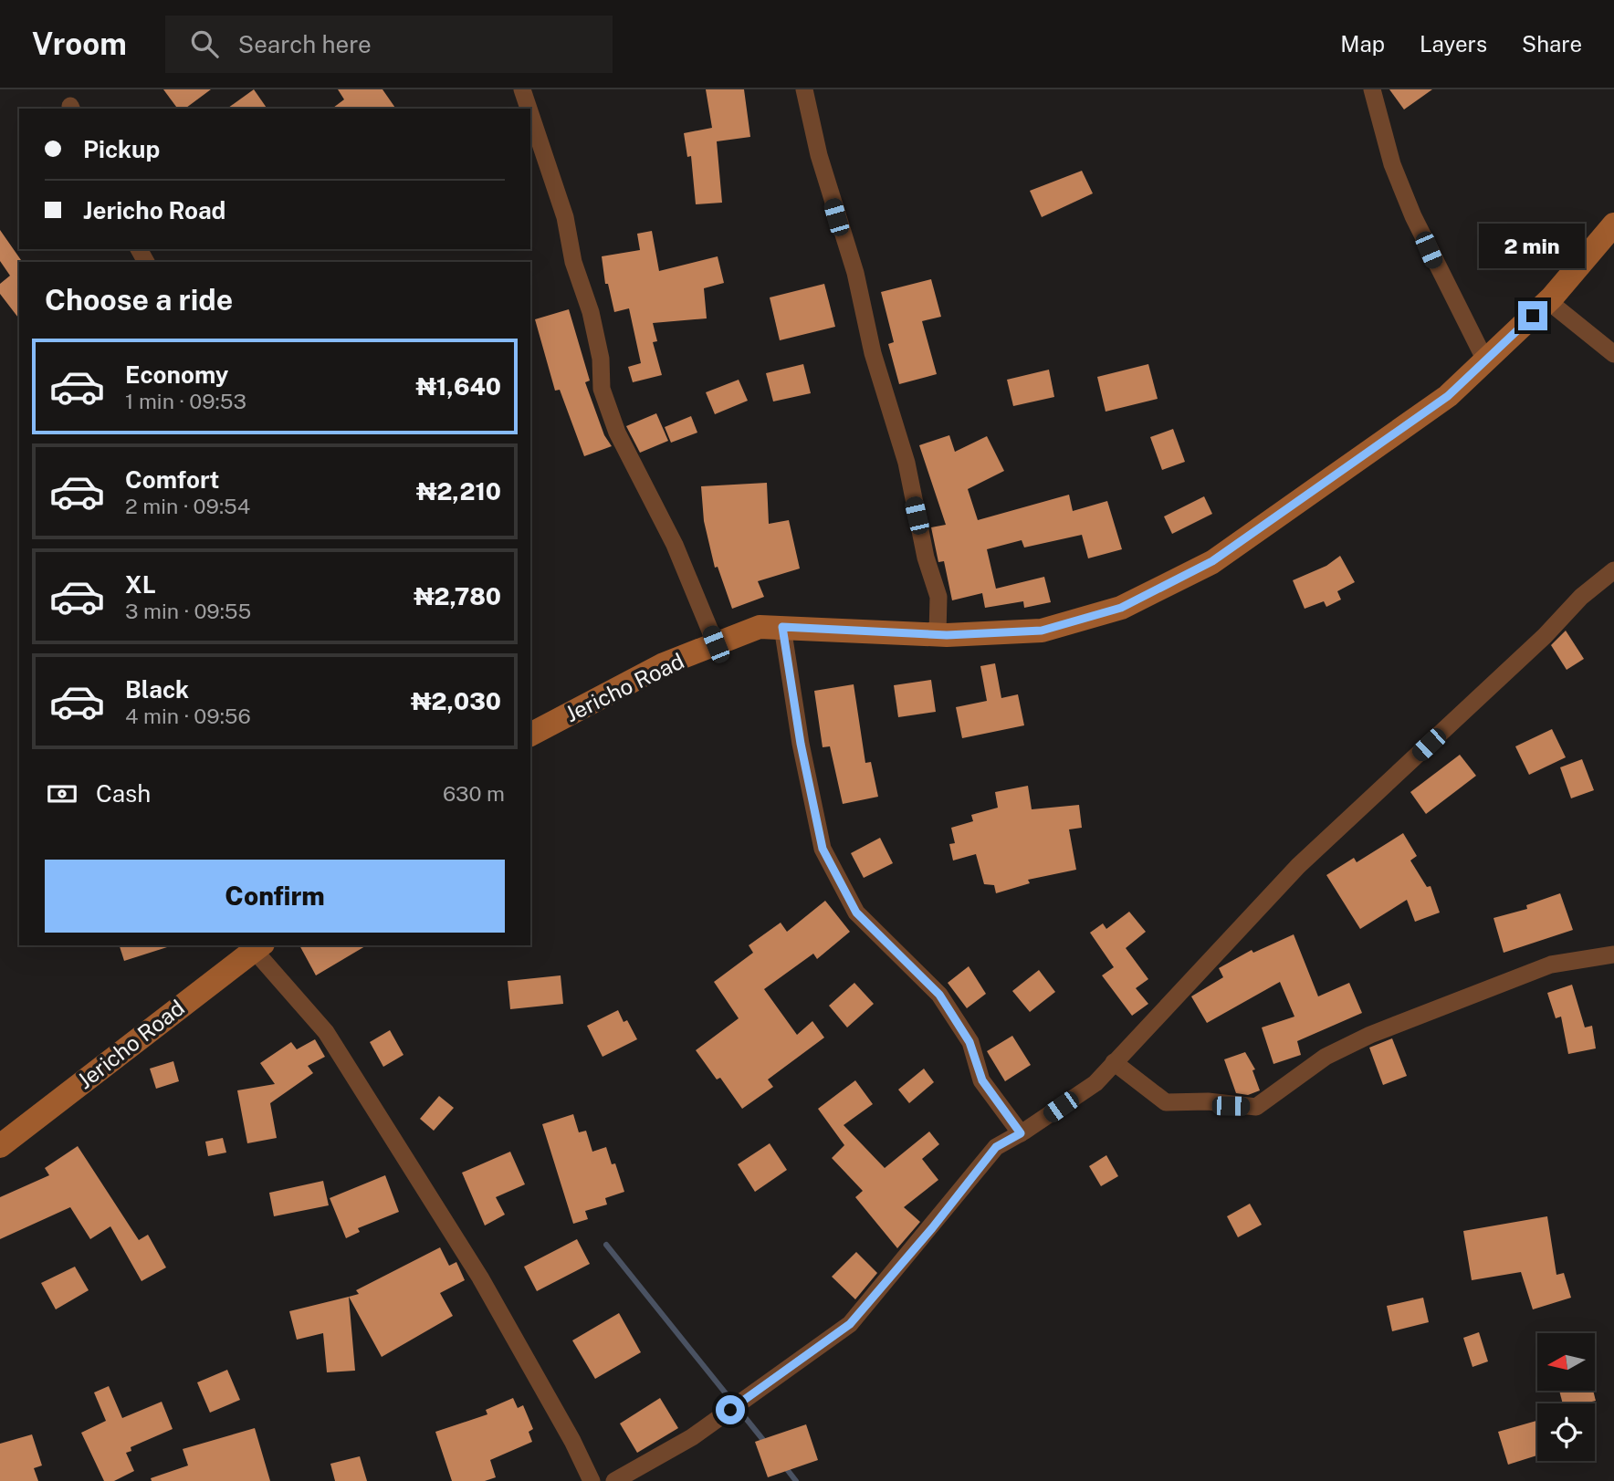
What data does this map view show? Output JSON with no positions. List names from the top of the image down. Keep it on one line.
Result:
{"streets":{"street":["Jericho Road"]},"north":"left","page":{"header":"Vroom","search":"Search here","nav":["Map","Layers","Share"],"banner":["Pickup","Jericho Road"],"bubble":"2 min","heading":"Choose a ride","list":[{"name":"Economy","note":"1 min · 09:53","value":"₦1,640"},{"name":"Comfort","note":"2 min · 09:54","value":"₦2,210"},{"name":"XL","note":"3 min · 09:55","value":"₦2,780"},{"name":"Black","note":"4 min · 09:56","value":"₦2,030"}],"pay":["Cash","630 m"],"buttons":"Confirm"}}
